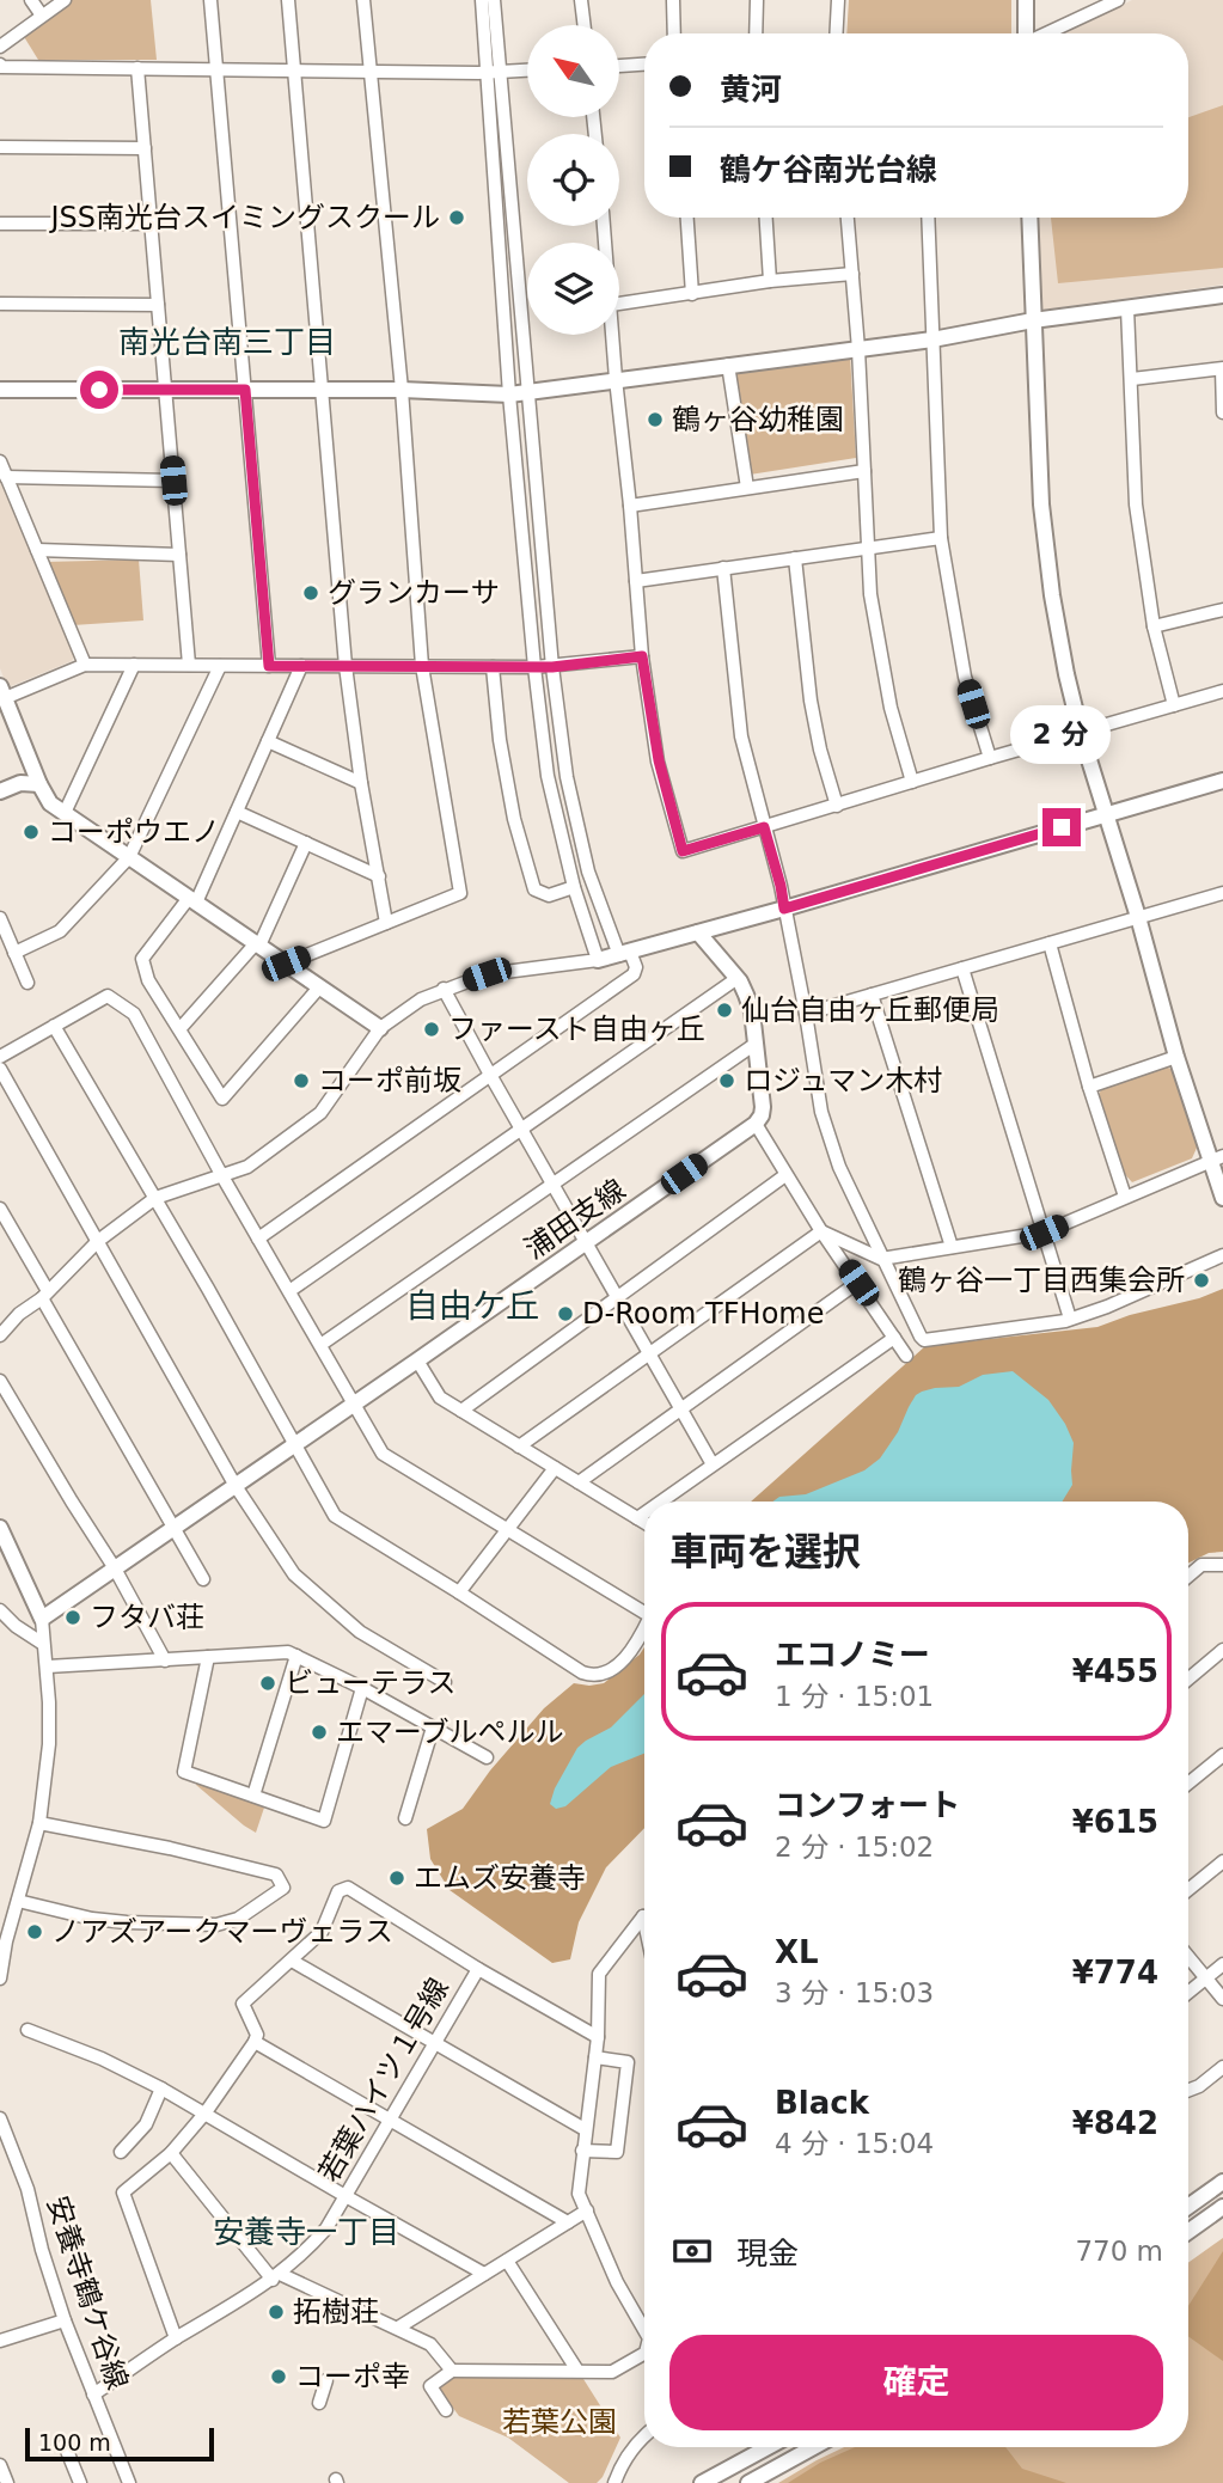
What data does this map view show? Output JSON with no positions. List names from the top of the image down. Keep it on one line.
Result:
{"streets":{"street":["浦田支線","若葉ハイツ１号線","安養寺鶴ケ谷線"]},"crossings":[["若葉ハイツ１号線","安養寺鶴ケ谷線"]],"districts":["南光台南三丁目","自由ケ丘","安養寺一丁目"],"parks":["若葉公園"],"places":["JSS南光台スイミングスクール","鶴ヶ谷幼稚園","グランカーサ","コーポウエノ","仙台自由ヶ丘郵便局","ファースト自由ヶ丘","コーポ前坂","ロジュマン木村","鶴ヶ谷一丁目西集会所","D-Room TFHome","フタバ荘","ビューテラス","エマーブルペルル","エムズ安養寺","ノアズアークマーヴェラス","拓樹荘","コーポ幸"],"scale_bar":"100 m","north":"top left","page":{"banner":["黄河","鶴ケ谷南光台線"],"bubble":"2 分","heading":"車両を選択","list":[{"name":"エコノミー","note":"1 分 · 15:01","value":"¥455"},{"name":"コンフォート","note":"2 分 · 15:02","value":"¥615"},{"name":"XL","note":"3 分 · 15:03","value":"¥774"},{"name":"Black","note":"4 分 · 15:04","value":"¥842"}],"pay":["現金","770 m"],"buttons":"確定","scale":"100 m"}}
